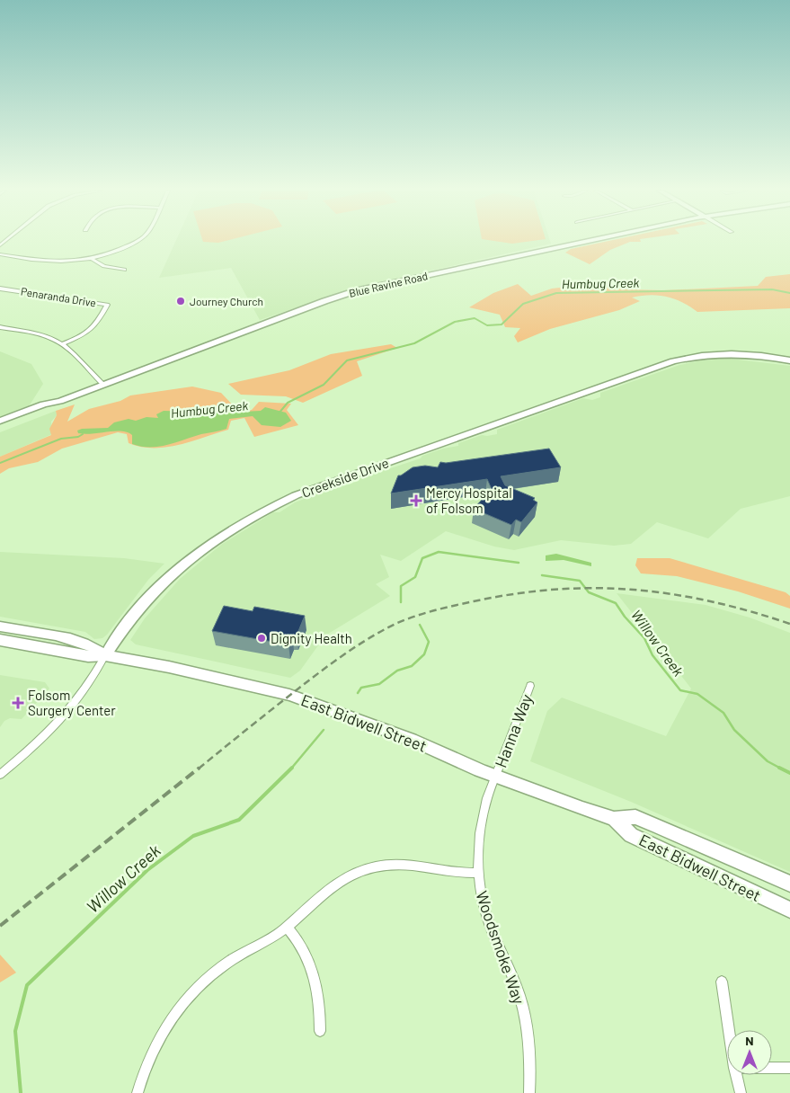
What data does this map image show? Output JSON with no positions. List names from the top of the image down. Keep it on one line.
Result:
{"streets":{"main road":["Blue Ravine Road","Creekside Drive","East Bidwell Street"],"street":["Penaranda Drive","Hanna Way","Woodsmoke Way"]},"crossings":[["Creekside Drive","East Bidwell Street"],["East Bidwell Street","Hanna Way"],["East Bidwell Street","Woodsmoke Way"],["Hanna Way","Woodsmoke Way"]],"water":["Humbug Creek","Willow Creek"],"places":{"other":["Journey Church","Dignity Health"],"health":["Mercy Hospital of Folsom","Folsom Surgery Center"]},"north":"top"}
